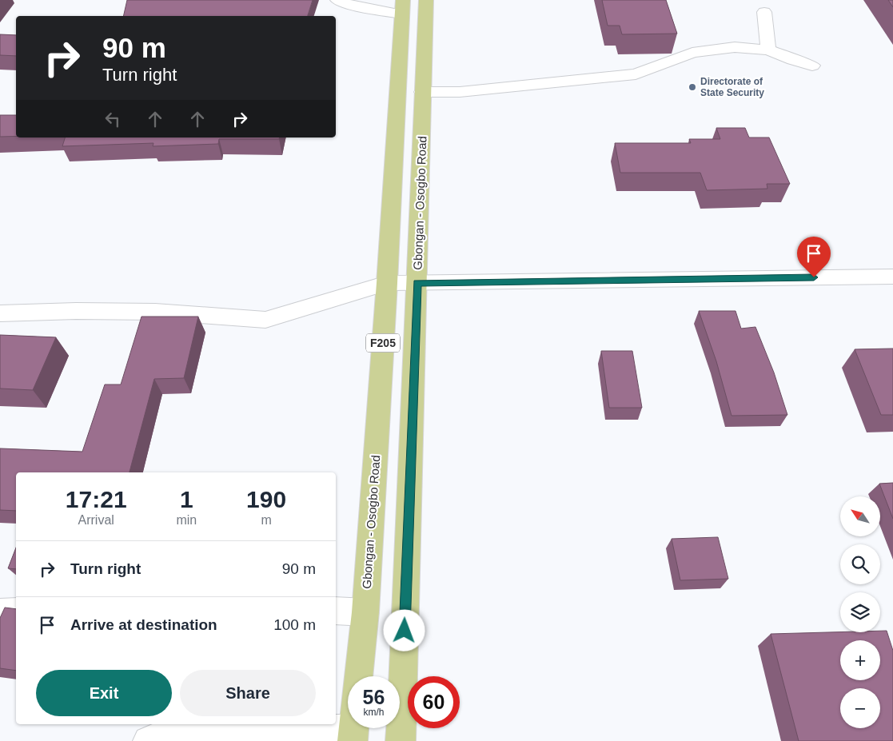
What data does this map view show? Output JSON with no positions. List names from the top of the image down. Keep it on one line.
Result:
{"streets":{"main road":["Gbongan - Osogbo Road","F205"]},"places":["Directorate of State Security"],"north":"top left","page":{"turn":["90 m","Turn right"],"eta":["17:21","Arrival","1","min","190","m"],"map_buttons":["+","−"],"list":[{"name":"Turn right","value":"90 m"},{"name":"Arrive at destination","value":"100 m"}],"buttons":["Exit","Share"],"speed":"56 km/h","limit":"60"}}
